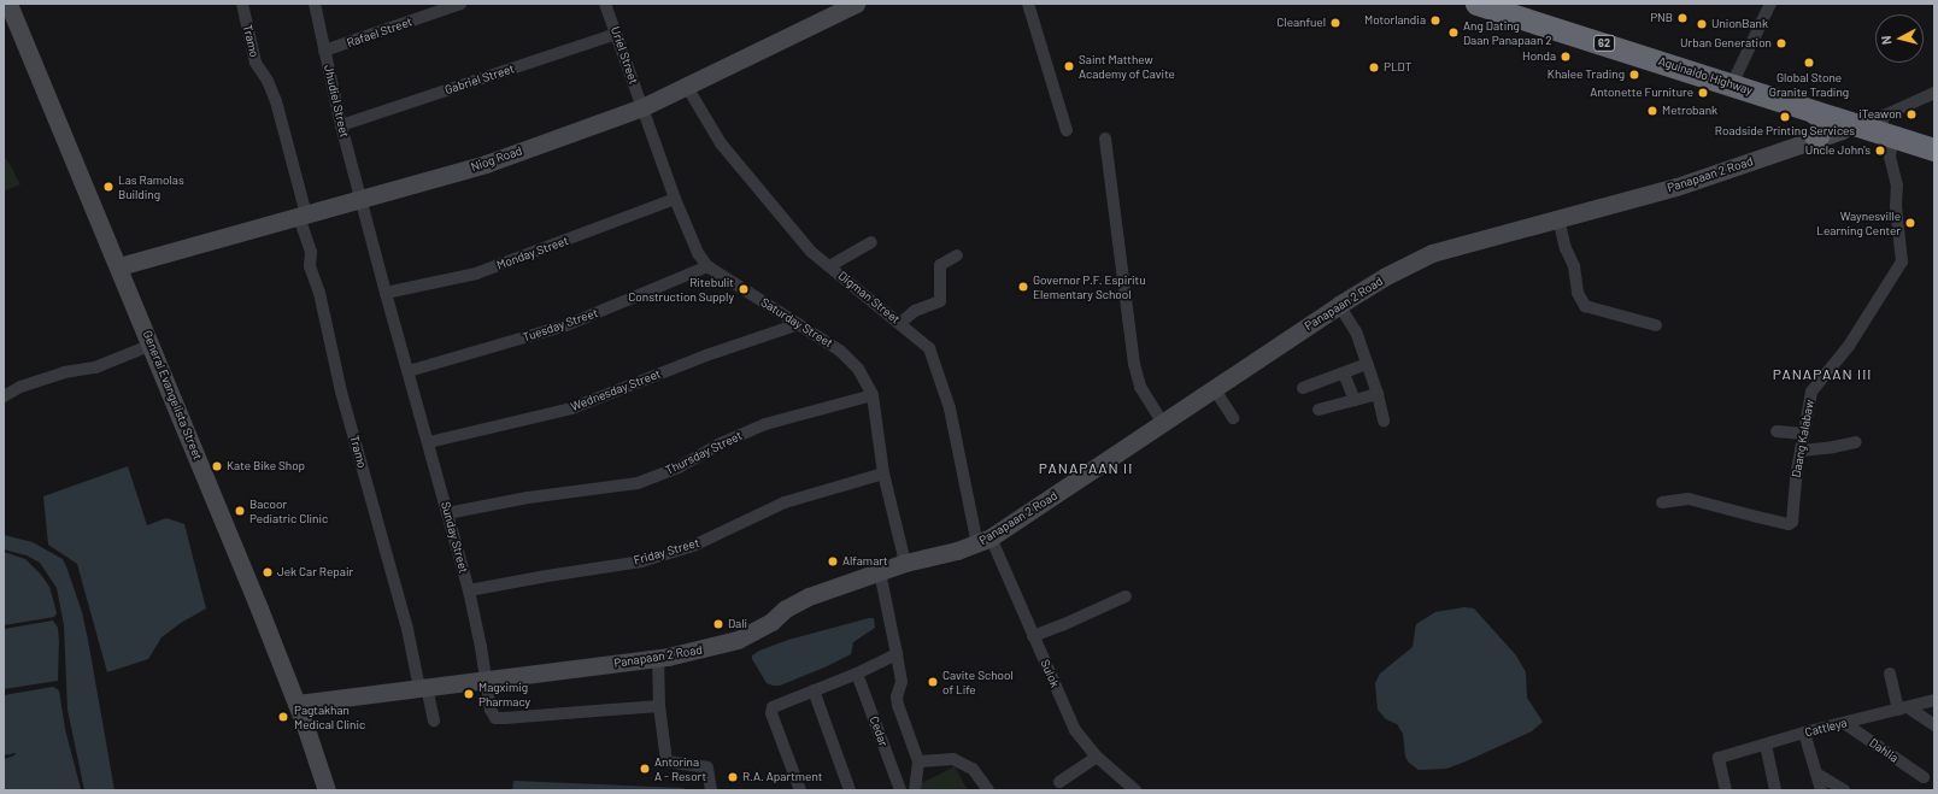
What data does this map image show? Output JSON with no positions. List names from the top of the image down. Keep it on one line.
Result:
{"streets":{"highway":["62","Aguinaldo Highway"],"street":["Rafael Street","Tramo","Uriel Street","Gabriel Street","Jhudiel Street","Niog Road","Panapaan 2 Road","Monday Street","Digman Street","Saturday Street","Tuesday Street","Wednesday Street","General Evangelista Street","Daang Kalabaw","Thursday Street","Sunday Street","Friday Street","Sulok","Cattleya","Cedar","Dahlia"]},"crossings":[["Rafael Street","Jhudiel Street"],["Tramo","Niog Road"],["Tramo","Panapaan 2 Road"],["Uriel Street","Gabriel Street"],["Uriel Street","Niog Road"],["Uriel Street","Saturday Street"],["Aguinaldo Highway","Panapaan 2 Road"],["Aguinaldo Highway","Daang Kalabaw"],["Gabriel Street","Jhudiel Street"],["Jhudiel Street","Niog Road"],["Jhudiel Street","Sunday Street"],["Niog Road","Digman Street"],["Niog Road","Saturday Street"],["Niog Road","General Evangelista Street"],["Niog Road","Sunday Street"],["Panapaan 2 Road","Digman Street"],["Panapaan 2 Road","Saturday Street"],["Panapaan 2 Road","General Evangelista Street"],["Panapaan 2 Road","Sunday Street"],["Panapaan 2 Road","Sulok"],["Monday Street","Saturday Street"],["Monday Street","Sunday Street"],["Digman Street","Sulok"],["Saturday Street","Tuesday Street"],["Saturday Street","Wednesday Street"],["Saturday Street","Thursday Street"],["Saturday Street","Friday Street"],["Tuesday Street","Sunday Street"],["Wednesday Street","Sunday Street"],["Thursday Street","Sunday Street"],["Sunday Street","Friday Street"],["Cattleya","Dahlia"]],"districts":["PANAPAAN III","PANAPAAN II"],"places":["PNB","Motorlandia","Cleanfuel","UnionBank","Ang Dating Daan Panapaan 2","Urban Generation","Honda","Global Stone Granite Trading","Saint Matthew Academy of Cavite","PLDT","Khalee Trading","Antonette Furniture","Metrobank","iTeawon","Roadside Printing Services","Uncle John's","Las Ramolas Building","Waynesville Learning Center","Governor P.F. Espiritu Elementary School","Ritebulit Construction Supply","Kate Bike Shop","Bacoor Pediatric Clinic","Alfamart","Jek Car Repair","Dali","Cavite School of Life","Magximig Pharmacy","Pagtakhan Medical Clinic","Antorina A - Resort","R.A. Apartment"],"north":"left"}
